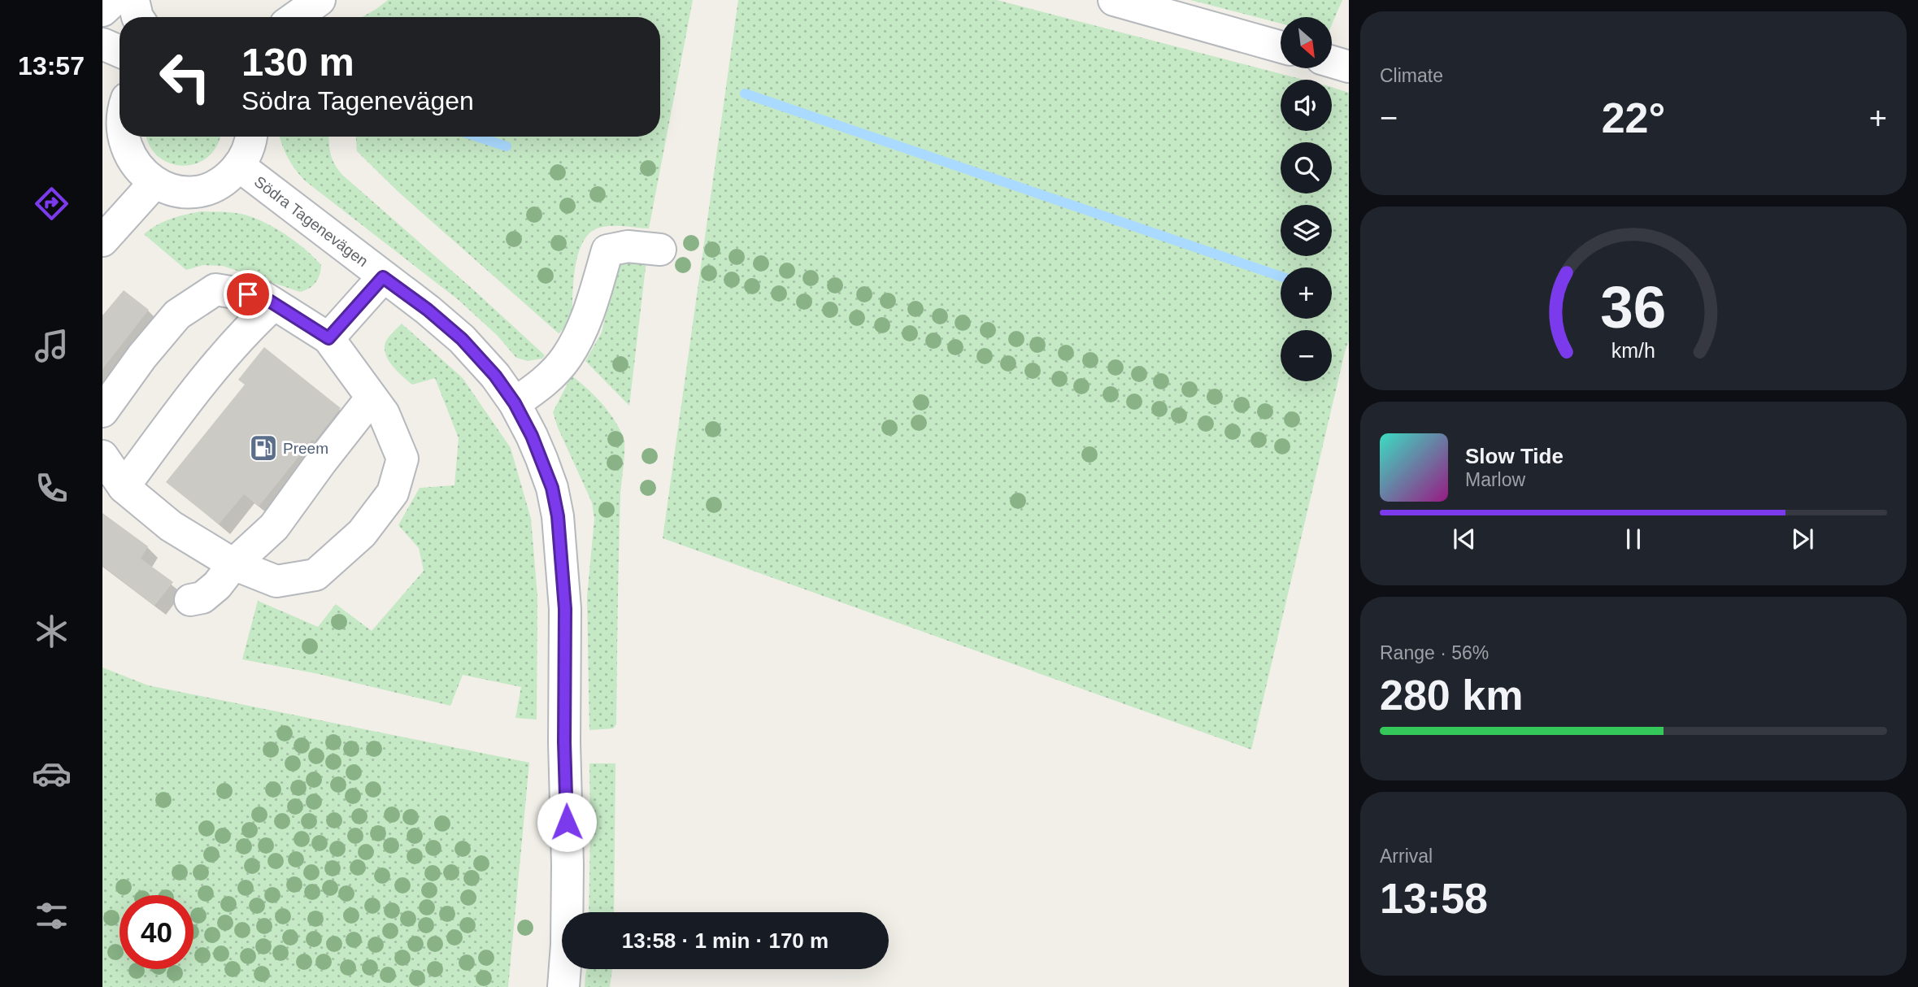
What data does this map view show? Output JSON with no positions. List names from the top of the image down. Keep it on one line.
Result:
{"streets":{"street":["Södra Tagenevägen"]},"places":{"fuel station":["Preem"]},"north":"bottom right","page":{"tabs":"13:57","tile":["Climate",["Range · 56%","280 km"],["Arrival","13:58"]],"map_buttons":["+","−"],"turn":["130 m","Södra Tagenevägen"],"heat":["−","22°","+"],"song":["Slow Tide","Marlow"],"limit":"40","trip":"13:58 · 1 min · 170 m","gauge":["36","km/h"]}}
